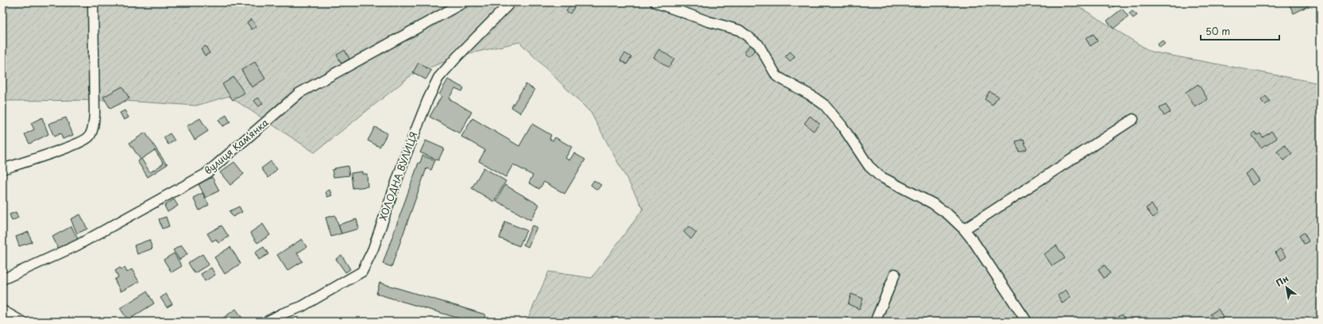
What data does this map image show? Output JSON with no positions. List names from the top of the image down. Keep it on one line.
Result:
{"streets":{"street":["вулиця Камʼянка","ХОЛОДНА ВУЛИЦЯ"]},"scale_bar":"50 m","north":"top left"}
